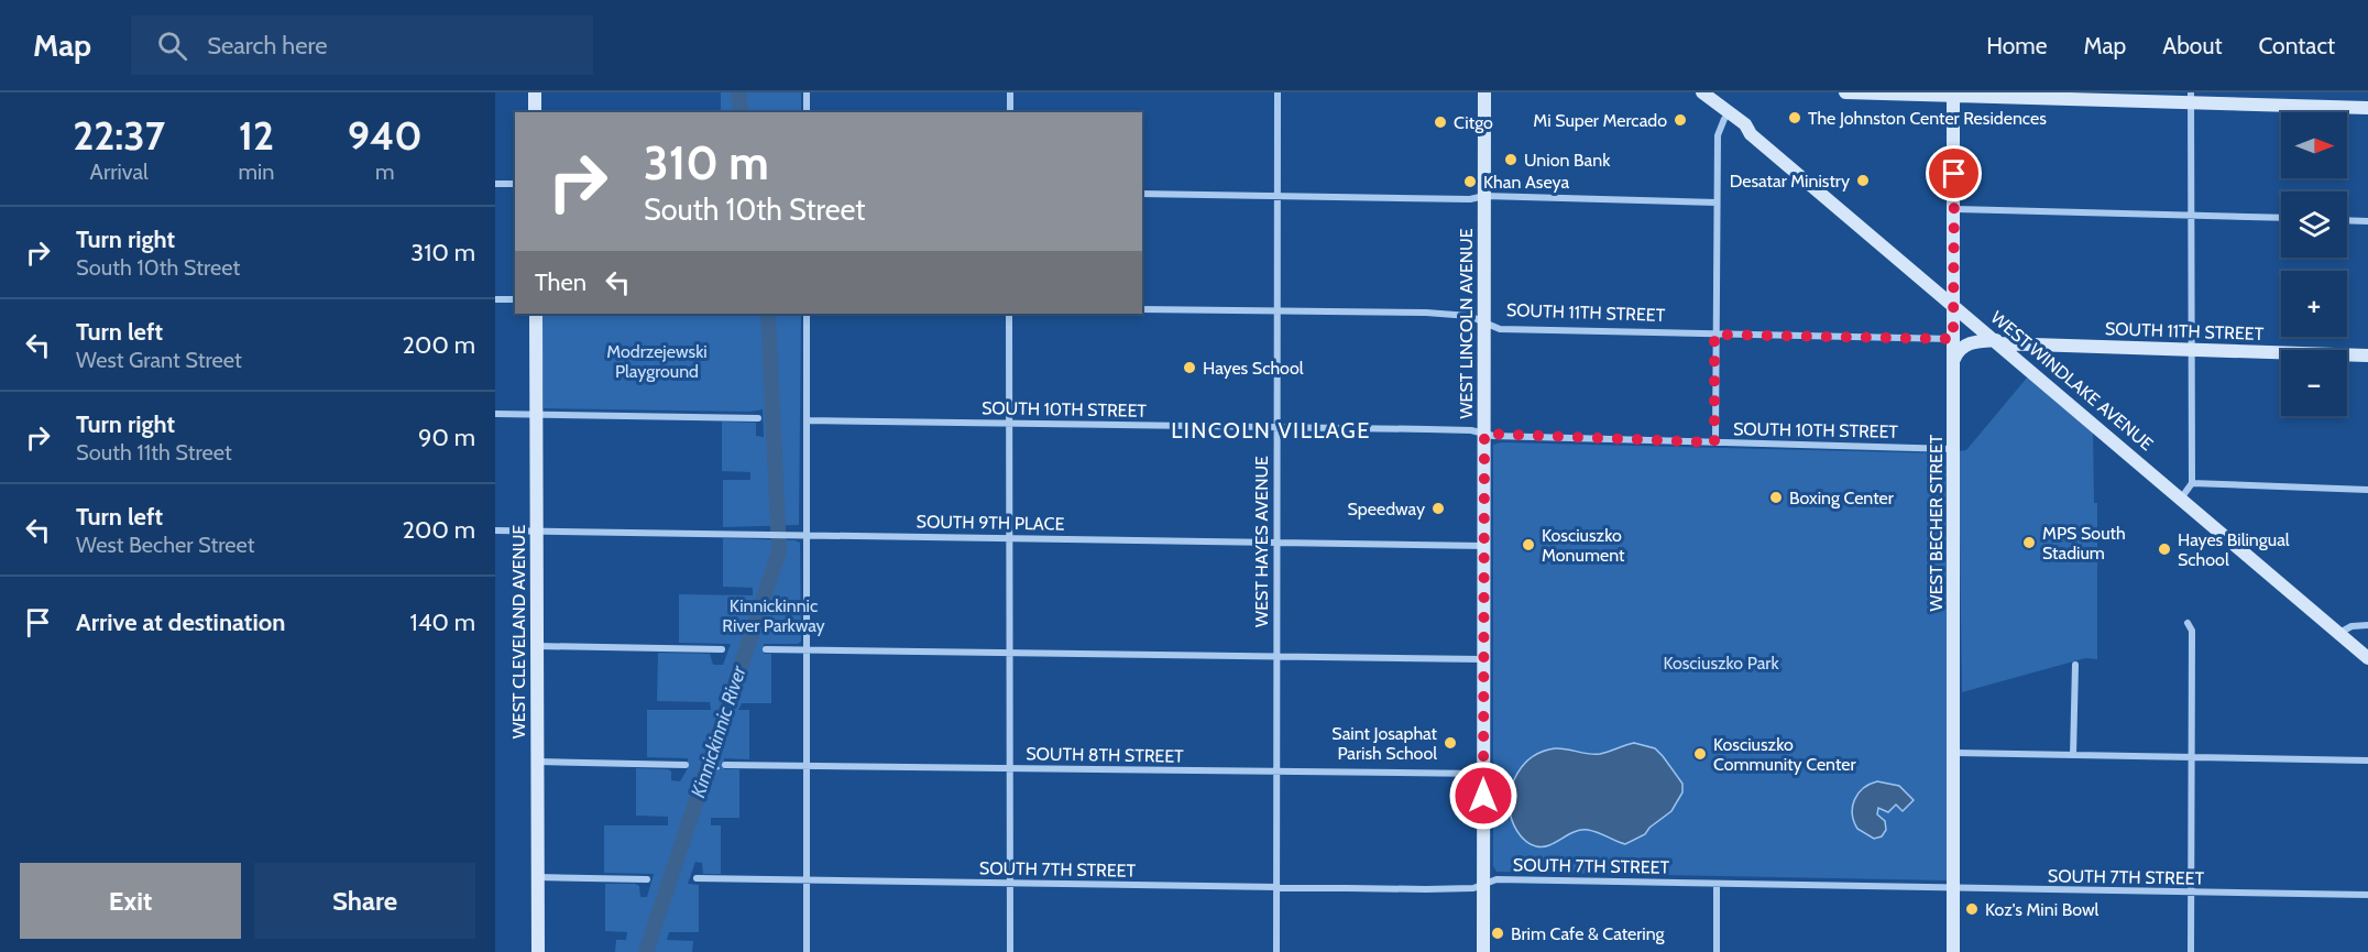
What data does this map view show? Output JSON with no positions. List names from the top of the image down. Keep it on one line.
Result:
{"streets":{"street":["SOUTH 11TH STREET","WEST LINCOLN AVENUE","WEST WINDLAKE AVENUE","SOUTH 10TH STREET","SOUTH 9TH PLACE","WEST BECHER STREET","WEST HAYES AVENUE","WEST CLEVELAND AVENUE","SOUTH 8TH STREET","SOUTH 7TH STREET"]},"crossings":[["SOUTH 11TH STREET","WEST LINCOLN AVENUE"],["SOUTH 11TH STREET","WEST WINDLAKE AVENUE"],["SOUTH 11TH STREET","WEST BECHER STREET"],["SOUTH 11TH STREET","WEST HAYES AVENUE"],["WEST LINCOLN AVENUE","SOUTH 10TH STREET"],["WEST LINCOLN AVENUE","SOUTH 9TH PLACE"],["WEST LINCOLN AVENUE","SOUTH 8TH STREET"],["WEST LINCOLN AVENUE","SOUTH 7TH STREET"],["WEST WINDLAKE AVENUE","WEST BECHER STREET"],["SOUTH 10TH STREET","WEST BECHER STREET"],["SOUTH 10TH STREET","WEST HAYES AVENUE"],["SOUTH 9TH PLACE","WEST HAYES AVENUE"],["SOUTH 9TH PLACE","WEST CLEVELAND AVENUE"],["WEST BECHER STREET","SOUTH 7TH STREET"],["WEST HAYES AVENUE","SOUTH 8TH STREET"],["WEST HAYES AVENUE","SOUTH 7TH STREET"]],"districts":["LINCOLN VILLAGE"],"water":["Kinnickinnic River"],"parks":["Modrzejewski Playground","Kinnickinnic River Parkway","Kosciuszko Park"],"places":["The Johnston Center Residences","Mi Super Mercado","Citgo","Union Bank","Desatar Ministry","Khan Aseya","Hayes School","Boxing Center","Speedway","MPS South Stadium","Kosciuszko Monument","Hayes Bilingual School","Saint Josaphat Parish School","Kosciuszko Community Center","Koz's Mini Bowl","Brim Cafe & Catering"],"north":"right","page":{"header":"Map","search":"Search here","nav":["Home","Map","About","Contact"],"eta":["22:37","Arrival","12","min","940","m"],"map_buttons":["+","−"],"turn":["310 m","South 10th Street"],"list":[{"name":"Turn right","note":"South 10th Street","value":"310 m"},{"name":"Turn left","note":"West Grant Street","value":"200 m"},{"name":"Turn right","note":"South 11th Street","value":"90 m"},{"name":"Turn left","note":"West Becher Street","value":"200 m"},{"name":"Arrive at destination","value":"140 m"}],"then":"Then","buttons":["Exit","Share"]}}
